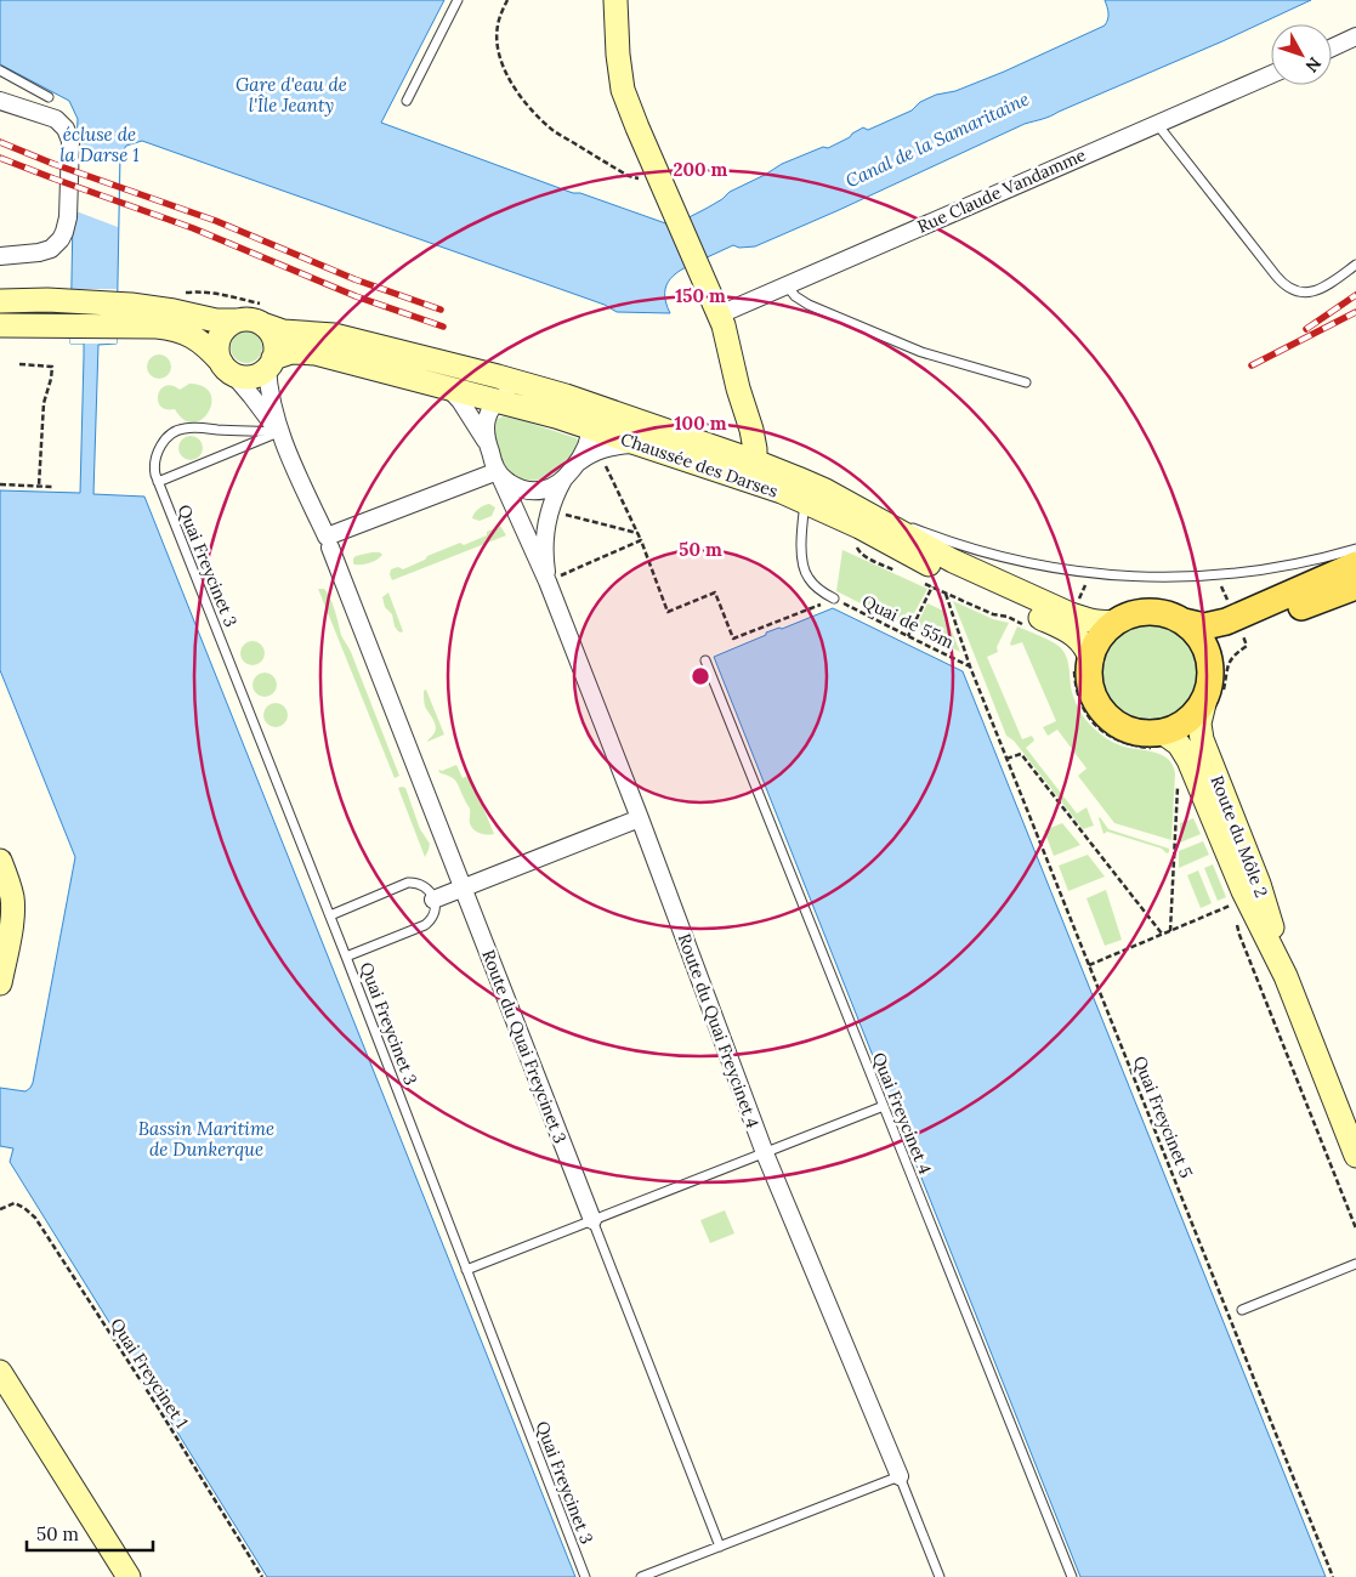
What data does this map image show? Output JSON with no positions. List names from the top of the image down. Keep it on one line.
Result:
{"streets":{"main road":["Chaussée des Darses","Route du Môle 2"],"street":["Rue Claude Vandamme","Route du Quai Freycinet 4","Route du Quai Freycinet 3"],"lane":["Quai Freycinet 3","Quai Freycinet 4"],"path":["Quai de 55m","Quai Freycinet 5","Quai Freycinet 1"]},"crossings":[["Chaussée des Darses","Route du Môle 2"],["Chaussée des Darses","Route du Quai Freycinet 4"],["Chaussée des Darses","Route du Quai Freycinet 3"],["Quai de 55m","Quai Freycinet 5"]],"water":["Gare d'eau de l'Île Jeanty","écluse de la Darse 1","Canal de la Samaritaine","Bassin Maritime de Dunkerque"],"scale_bar":"50 m","north":"bottom right","rings":["200 m","150 m","100 m","50 m"]}
